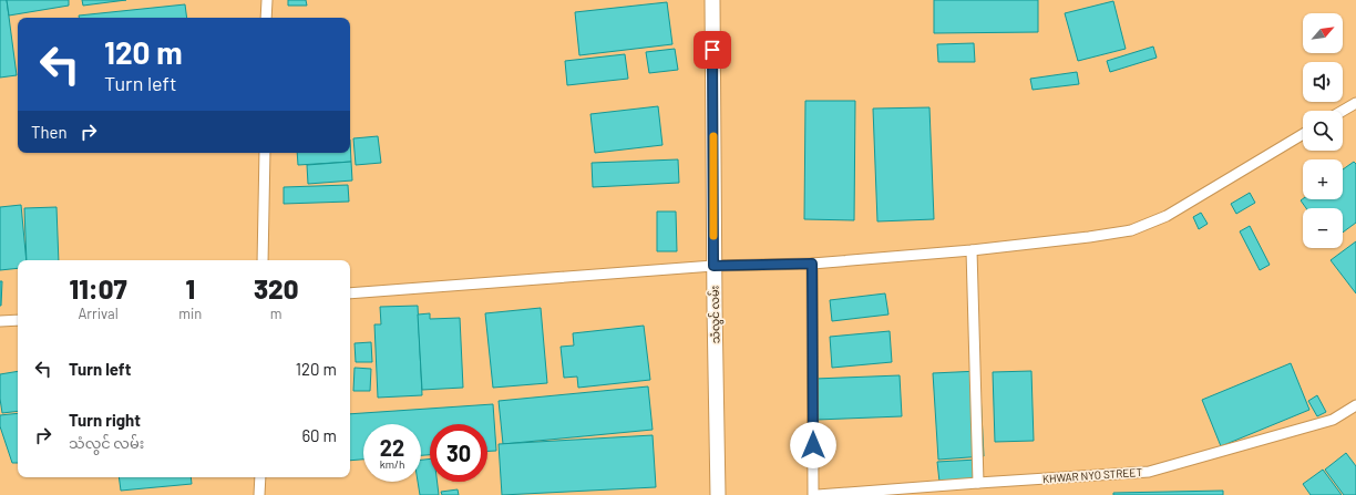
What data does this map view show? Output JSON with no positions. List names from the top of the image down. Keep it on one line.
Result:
{"streets":{"street":["သံလွင် လမ်း","KHWAR NYO STREET"]},"north":"top right","page":{"map_buttons":["+","−"],"turn":["120 m","Turn left"],"then":"Then","eta":["11:07","Arrival","1","min","320","m"],"list":[{"name":"Turn left","value":"120 m"},{"name":"Turn right","note":"သံလွင် လမ်း","value":"60 m"}],"speed":"22 km/h","limit":"30"}}
